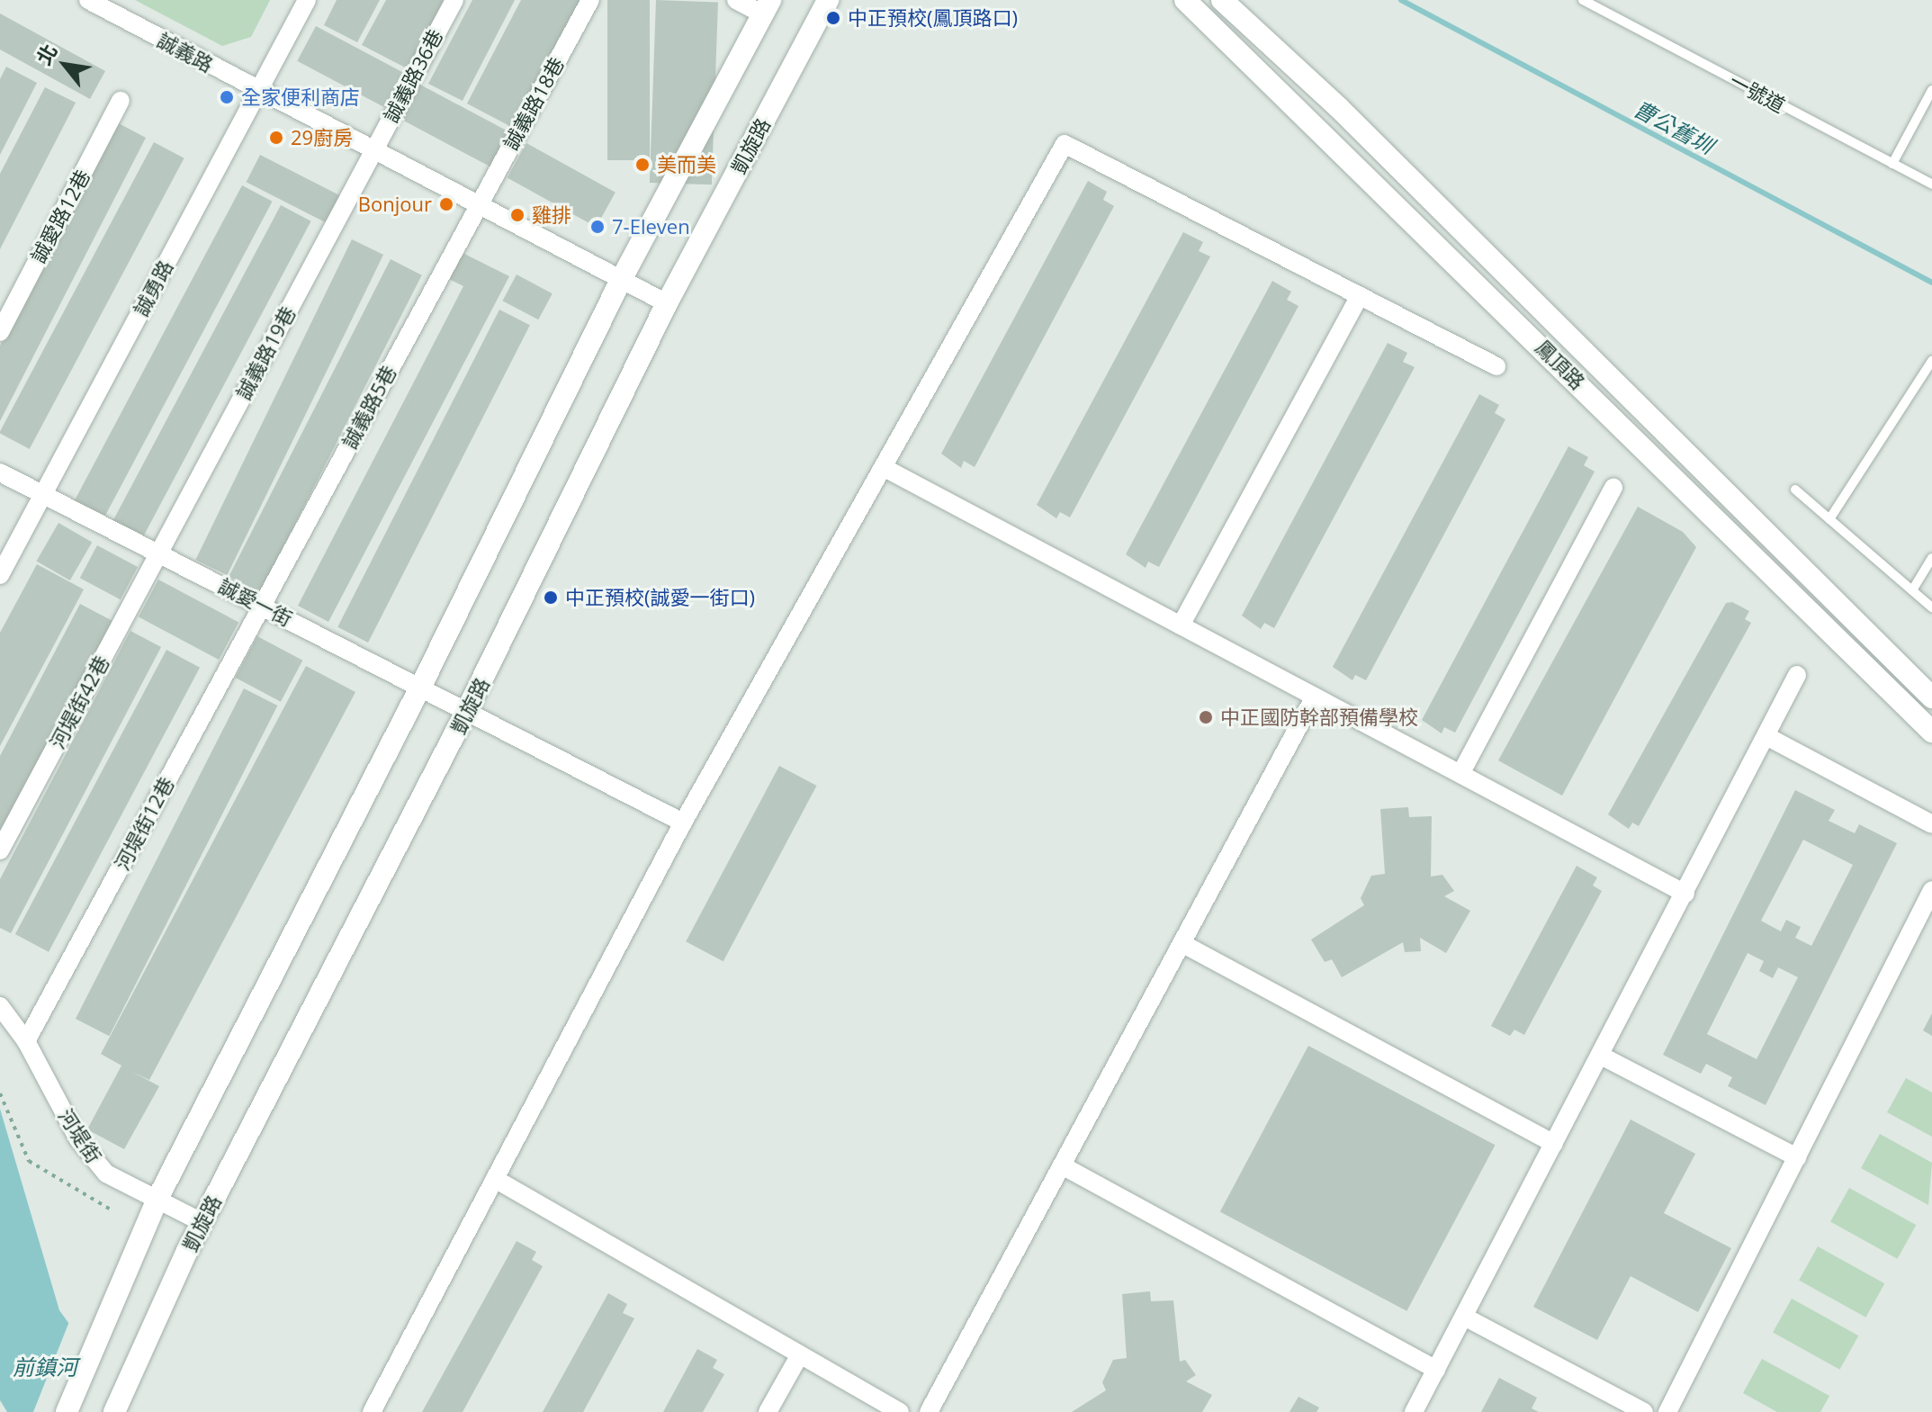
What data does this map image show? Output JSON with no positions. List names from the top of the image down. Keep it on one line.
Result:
{"streets":{"street":["誠義路","誠義路36巷","誠義路18巷","凱旋路","誠愛路12巷","誠勇路","誠義路19巷","鳳頂路","誠義路5巷","誠愛一街","河堤街42巷","河堤街12巷","河堤街"],"lane":["一號道"]},"crossings":[["誠義路","誠義路36巷"],["誠義路","誠義路18巷"],["誠義路","凱旋路"],["誠義路","誠勇路"],["誠義路","誠義路19巷"],["誠義路","誠義路5巷"],["誠義路36巷","誠義路19巷"],["誠義路18巷","誠義路5巷"],["凱旋路","誠愛一街"],["凱旋路","河堤街"],["誠勇路","誠愛一街"],["誠義路19巷","誠愛一街"],["誠義路19巷","河堤街42巷"],["誠義路5巷","誠愛一街"],["誠義路5巷","河堤街12巷"],["誠愛一街","河堤街42巷"],["誠愛一街","河堤街12巷"],["河堤街12巷","河堤街"]],"water":["曹公舊圳","前鎮河"],"places":["中正預校(鳳頂路口)","全家便利商店","29廚房","美而美","Bonjour","雞排","7-Eleven","中正預校(誠愛一街口)","中正國防幹部預備學校"],"north":"top left"}
